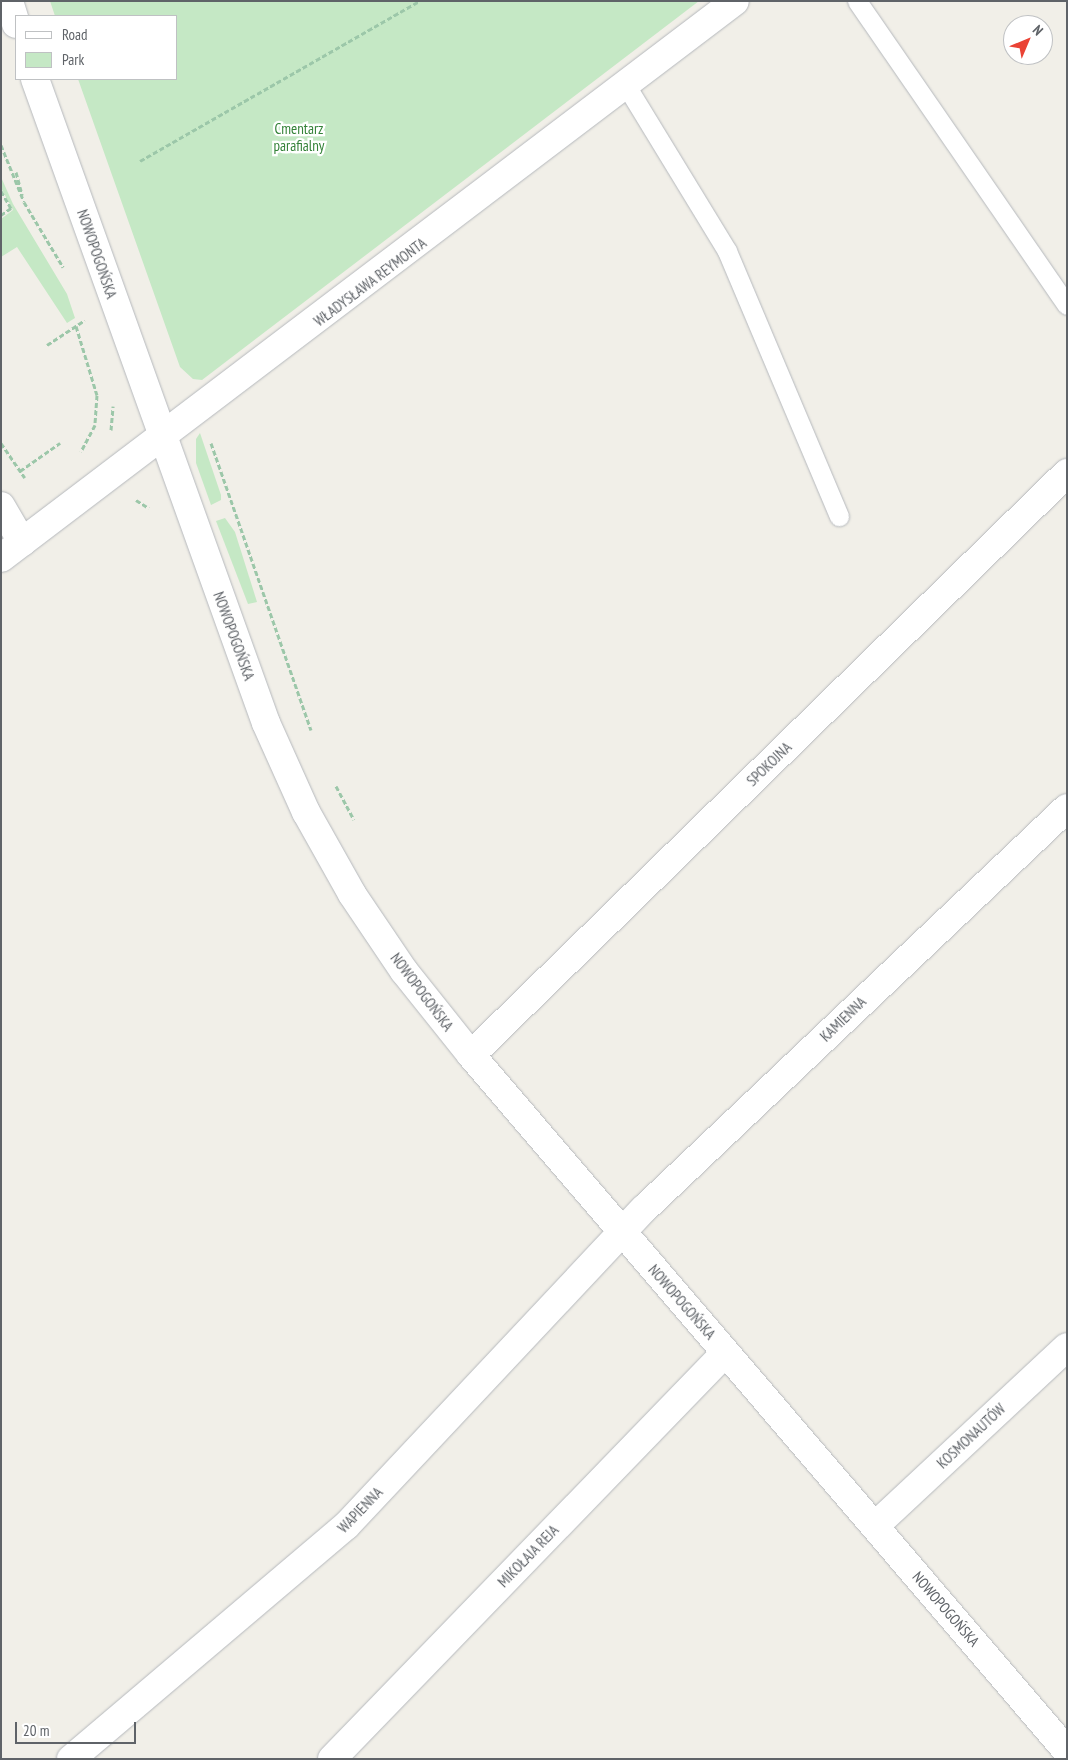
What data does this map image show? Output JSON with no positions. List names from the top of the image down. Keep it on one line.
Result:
{"streets":{"street":["NOWOPOGOŃSKA","WŁADYSŁAWA REYMONTA","SPOKOJNA","KAMIENNA","KOSMONAUTÓW","WAPIENNA","MIKOŁAJA REJA"]},"crossings":[["NOWOPOGOŃSKA","WŁADYSŁAWA REYMONTA"],["NOWOPOGOŃSKA","SPOKOJNA"],["NOWOPOGOŃSKA","KAMIENNA"],["NOWOPOGOŃSKA","KOSMONAUTÓW"],["NOWOPOGOŃSKA","WAPIENNA"],["NOWOPOGOŃSKA","MIKOŁAJA REJA"],["KAMIENNA","WAPIENNA"]],"parks":["Cmentarz parafialny"],"legend":["Road","Park"],"scale_bar":"20 m","north":"top right"}
